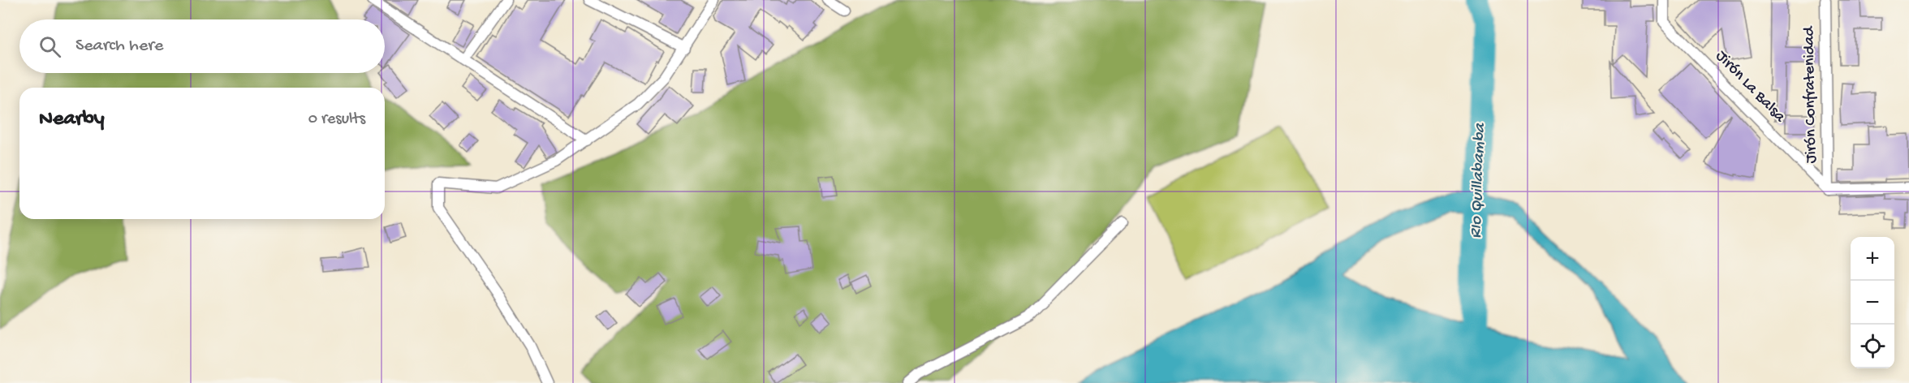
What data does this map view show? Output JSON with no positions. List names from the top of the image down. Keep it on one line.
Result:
{"streets":{"street":["Jirón La Balsa","Jirón Confratenidad"]},"crossings":[["Jirón La Balsa","Jirón Confratenidad"]],"water":["RIo Quillabamba"],"page":{"search":"Search here","heading":["Nearby","0 results"],"map_buttons":["+","−"]}}
